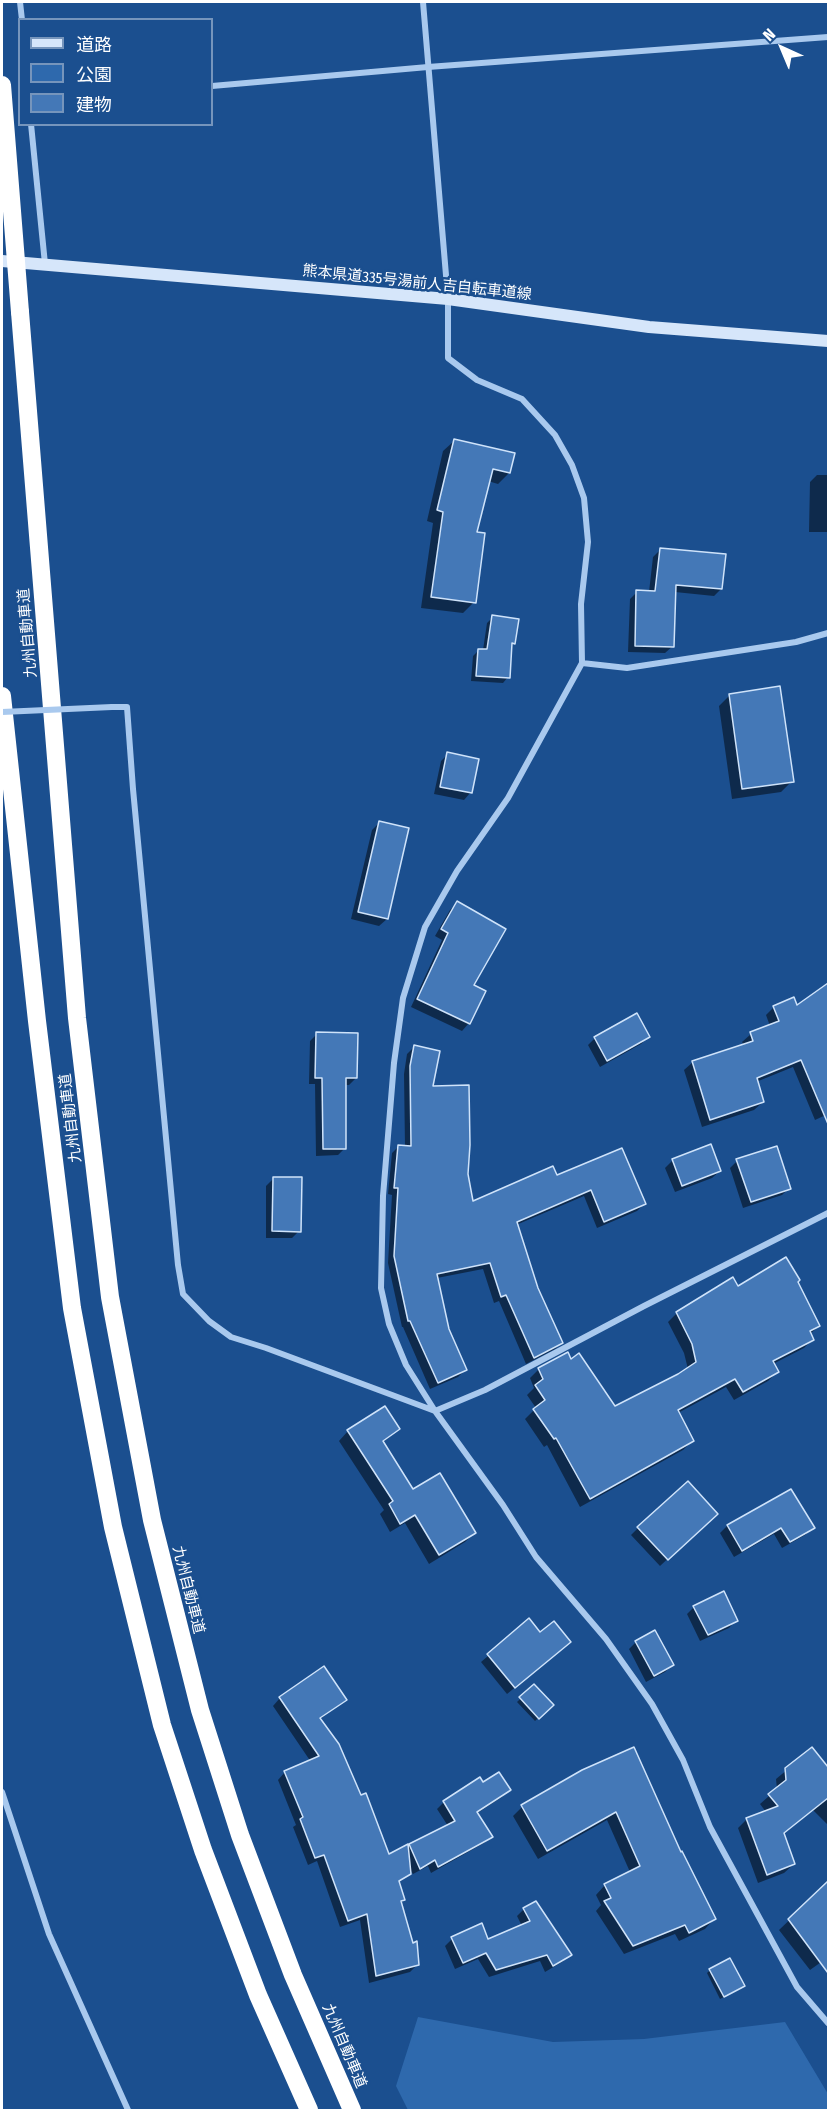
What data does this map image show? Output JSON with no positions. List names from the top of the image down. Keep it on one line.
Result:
{"streets":{"highway":["九州自動車道"],"main road":["熊本県道335号湯前人吉自転車道線"]},"legend":["道路","公園","建物"],"north":"top left"}
